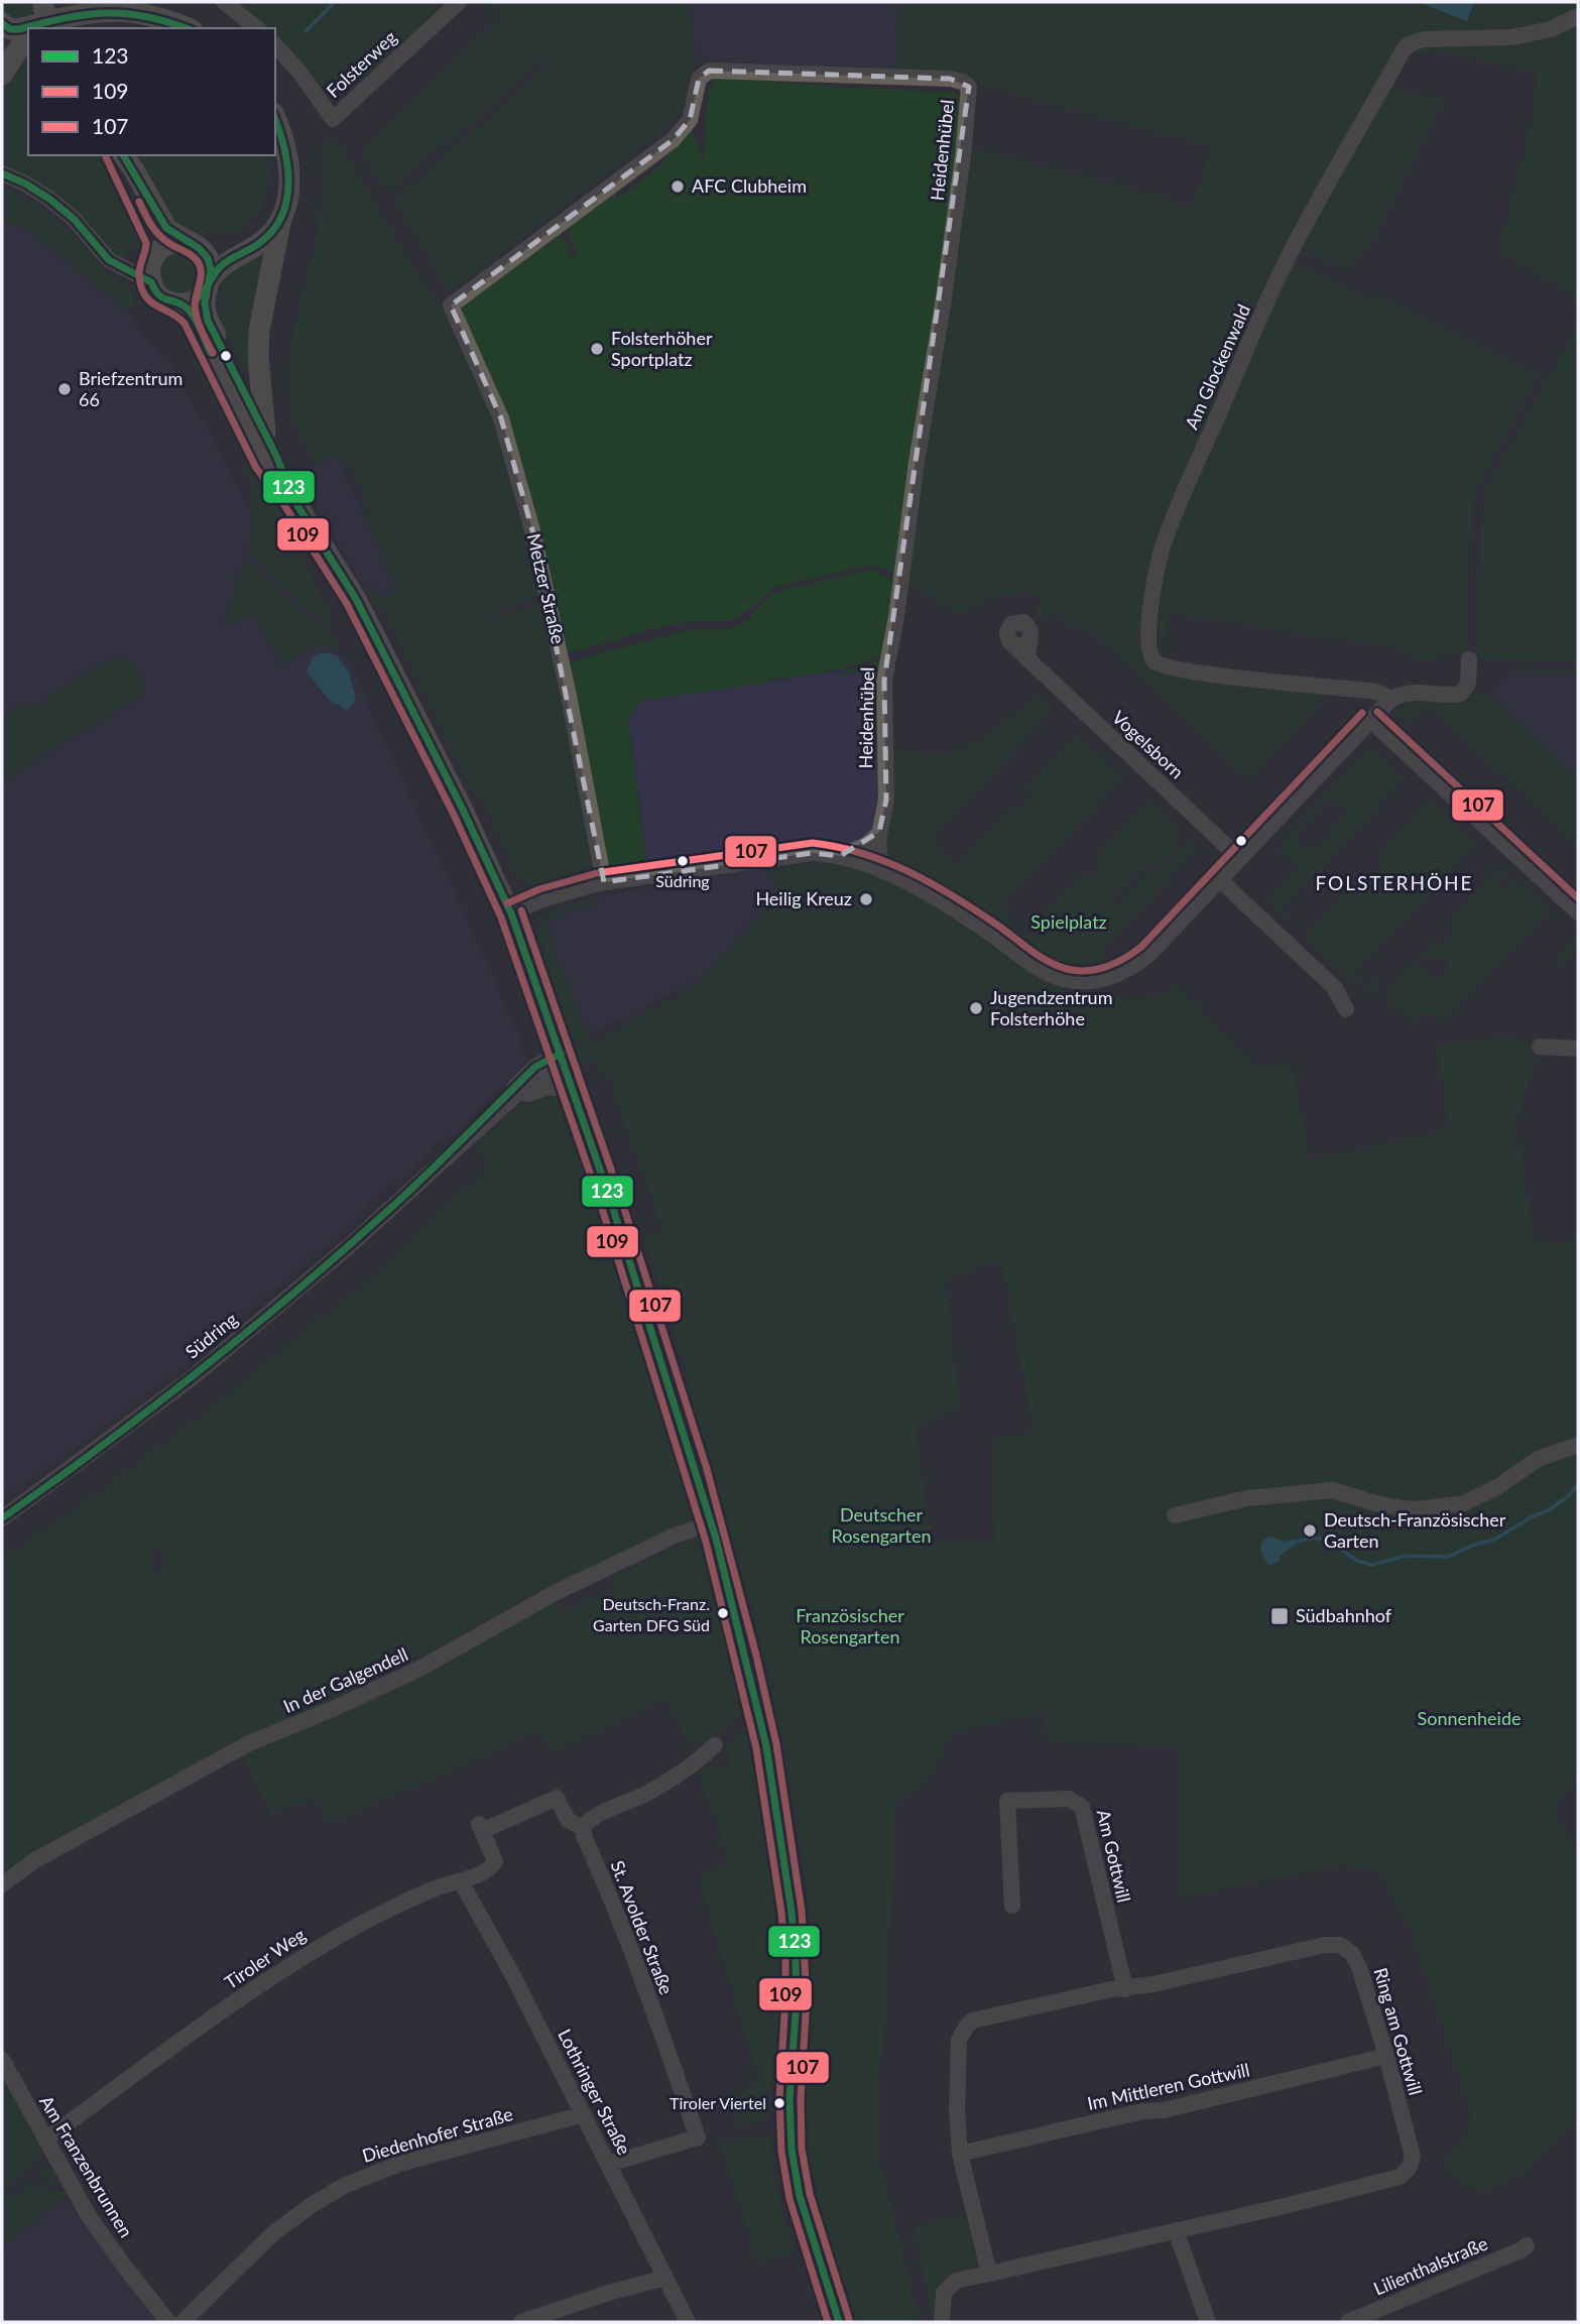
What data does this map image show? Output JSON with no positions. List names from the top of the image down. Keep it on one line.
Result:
{"streets":{"street":["Folsterweg","Heidenhübel","Am Glockenwald","Metzer Straße","Vogelsborn","Südring","In der Galgendell","Am Gottwill","St. Avolder Straße","Tiroler Weg","Ring am Gottwill","Im Mittleren Gottwill","Lothringer Straße","Diedenhofer Straße","Am Franzenbrunnen","Lilienthalstraße"]},"crossings":[["Heidenhübel","Metzer Straße"],["Am Gottwill","Ring am Gottwill"],["St. Avolder Straße","Tiroler Weg"],["St. Avolder Straße","Lothringer Straße"],["Tiroler Weg","Lothringer Straße"],["Tiroler Weg","Am Franzenbrunnen"],["Ring am Gottwill","Im Mittleren Gottwill"],["Lothringer Straße","Diedenhofer Straße"]],"districts":["FOLSTERHÖHE"],"parks":["Spielplatz","Deutscher Rosengarten","Französischer Rosengarten","Sonnenheide"],"places":{"other":["AFC Clubheim","Folsterhöher Sportplatz","Briefzentrum 66","Südring","Heilig Kreuz","Jugendzentrum Folsterhöhe","Deutsch-Französischer Garten","Deutsch-Franz. Garten DFG Süd","Tiroler Viertel"],"transit":["Südbahnhof"]},"lines":["transit line 123","transit line 109","transit line 107"],"legend":["123","109","107"]}
